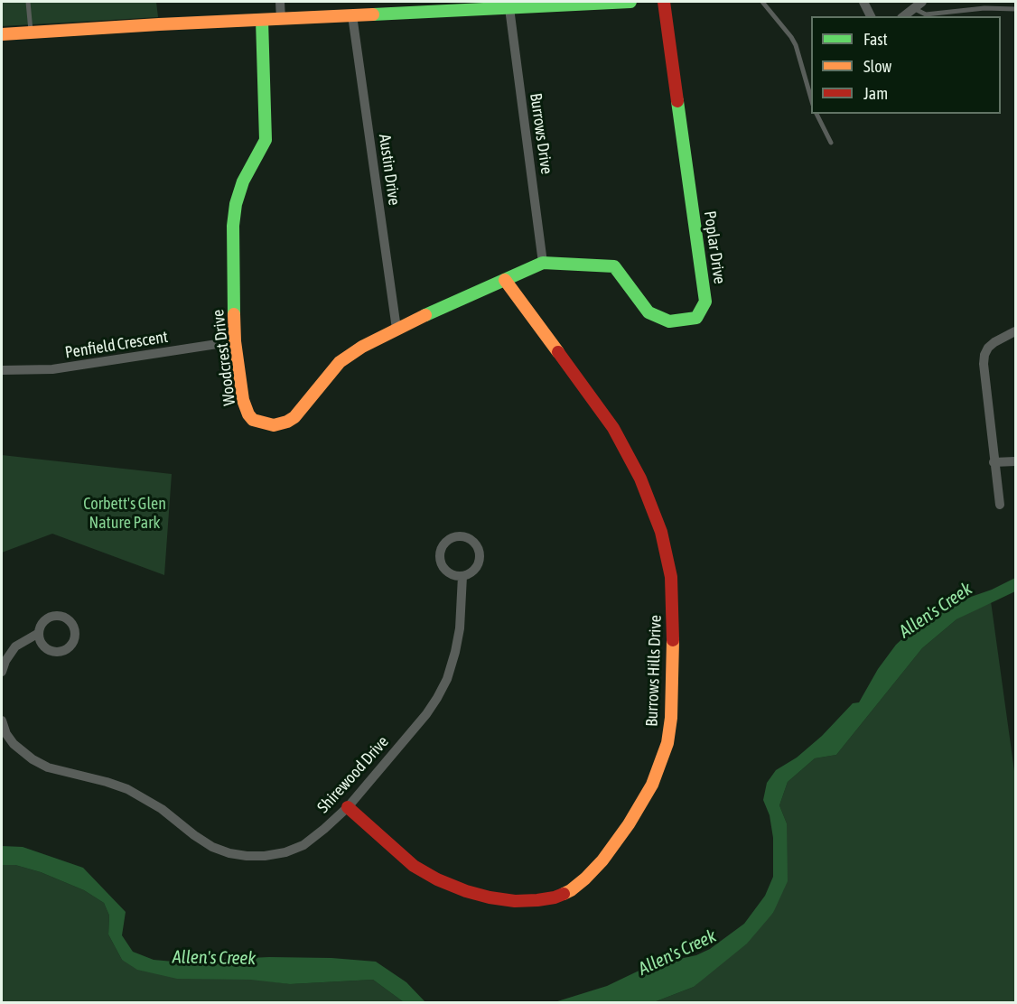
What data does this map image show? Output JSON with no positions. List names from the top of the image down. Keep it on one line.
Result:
{"streets":{"street":["Burrows Drive","Austin Drive","Poplar Drive","Penfield Crescent","Woodcrest Drive","Burrows Hills Drive","Shirewood Drive"]},"crossings":[["Burrows Drive","Poplar Drive"],["Burrows Drive","Woodcrest Drive"],["Austin Drive","Woodcrest Drive"],["Poplar Drive","Woodcrest Drive"],["Penfield Crescent","Woodcrest Drive"],["Woodcrest Drive","Burrows Hills Drive"],["Burrows Hills Drive","Shirewood Drive"]],"water":["Allen's Creek"],"parks":["Corbett's Glen Nature Park"],"legend":["Fast","Slow","Jam"]}
